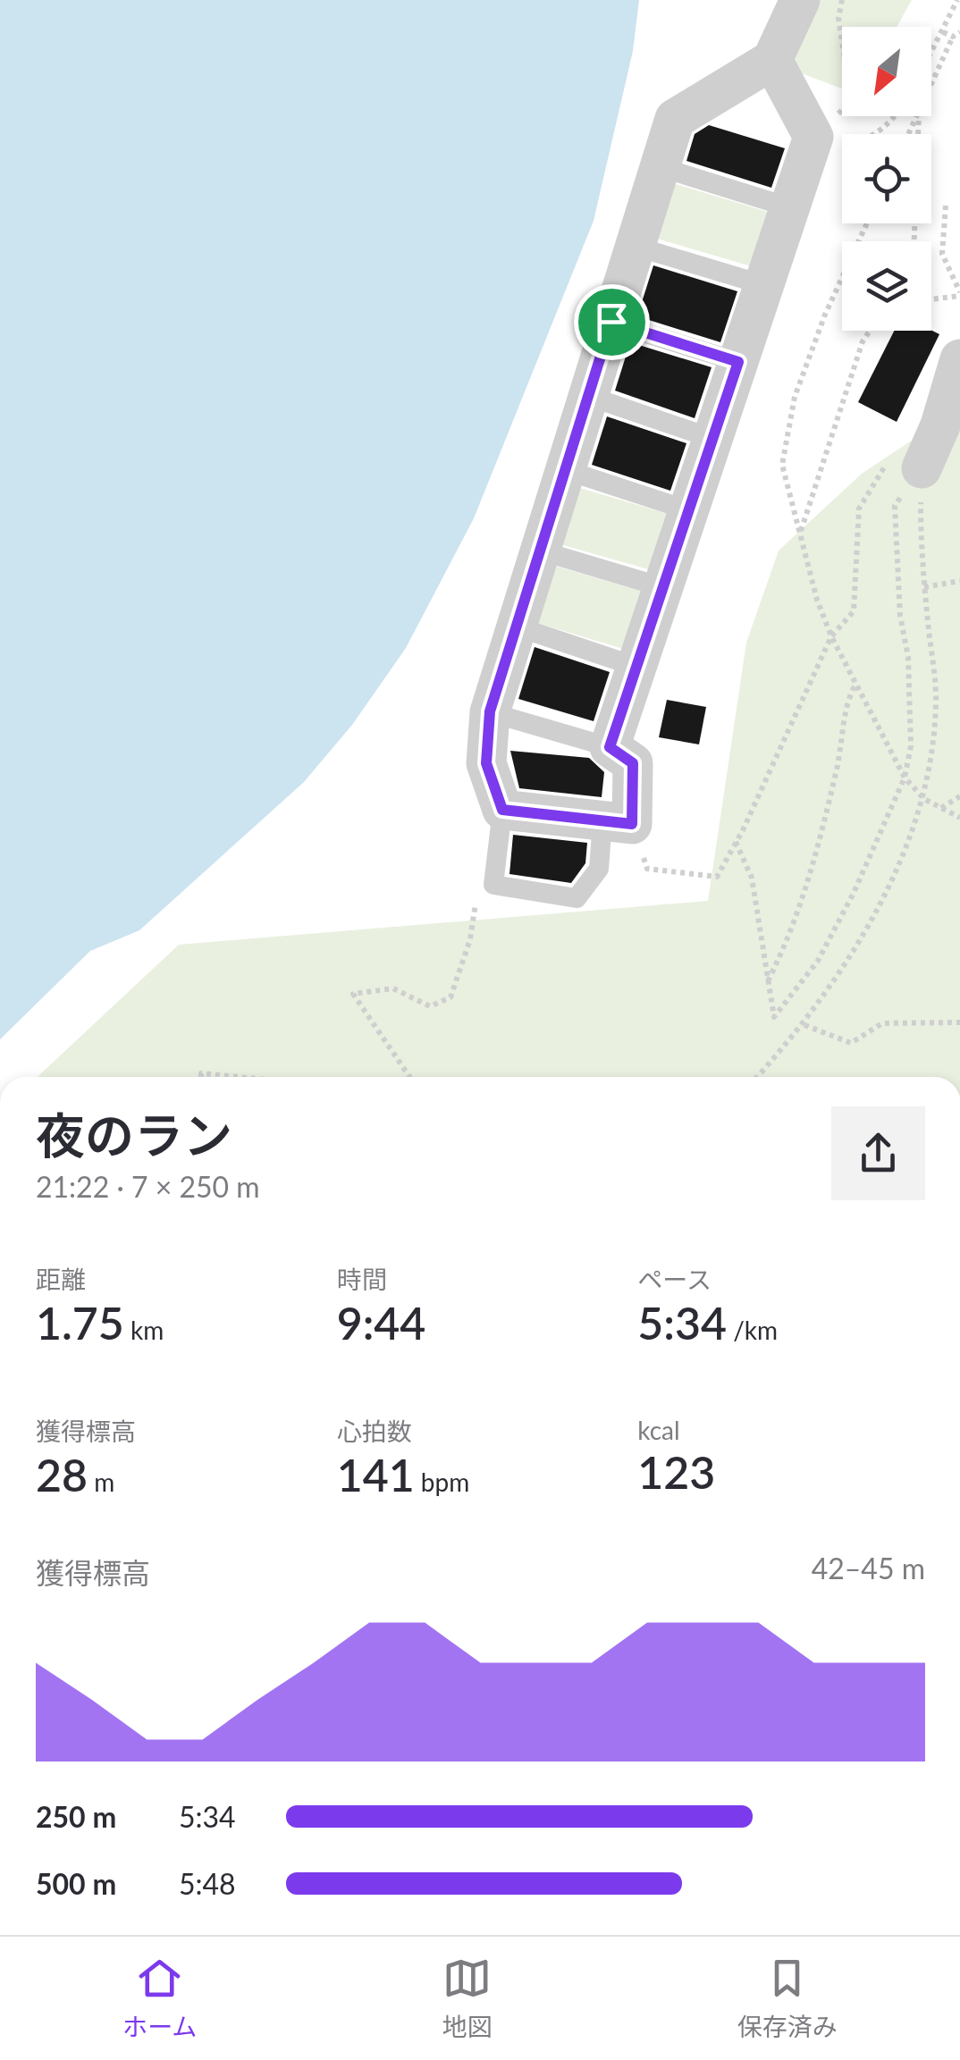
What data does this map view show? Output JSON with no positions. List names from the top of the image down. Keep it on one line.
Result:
{"north":"bottom left","page":{"heading":["夜のラン","21:22 · 7 × 250 m"],"stats":[["距離","1.75 km"],["時間","9:44"],["ペース","5:34 /km"],["獲得標高","28 m"],["心拍数","141 bpm"],["kcal","123"]],"chart":["獲得標高","42–45 m"],"list":[{"name":"250 m","note":"5:34"},{"name":"500 m","note":"5:48"}],"tabs":["ホーム","地図","保存済み"]}}
